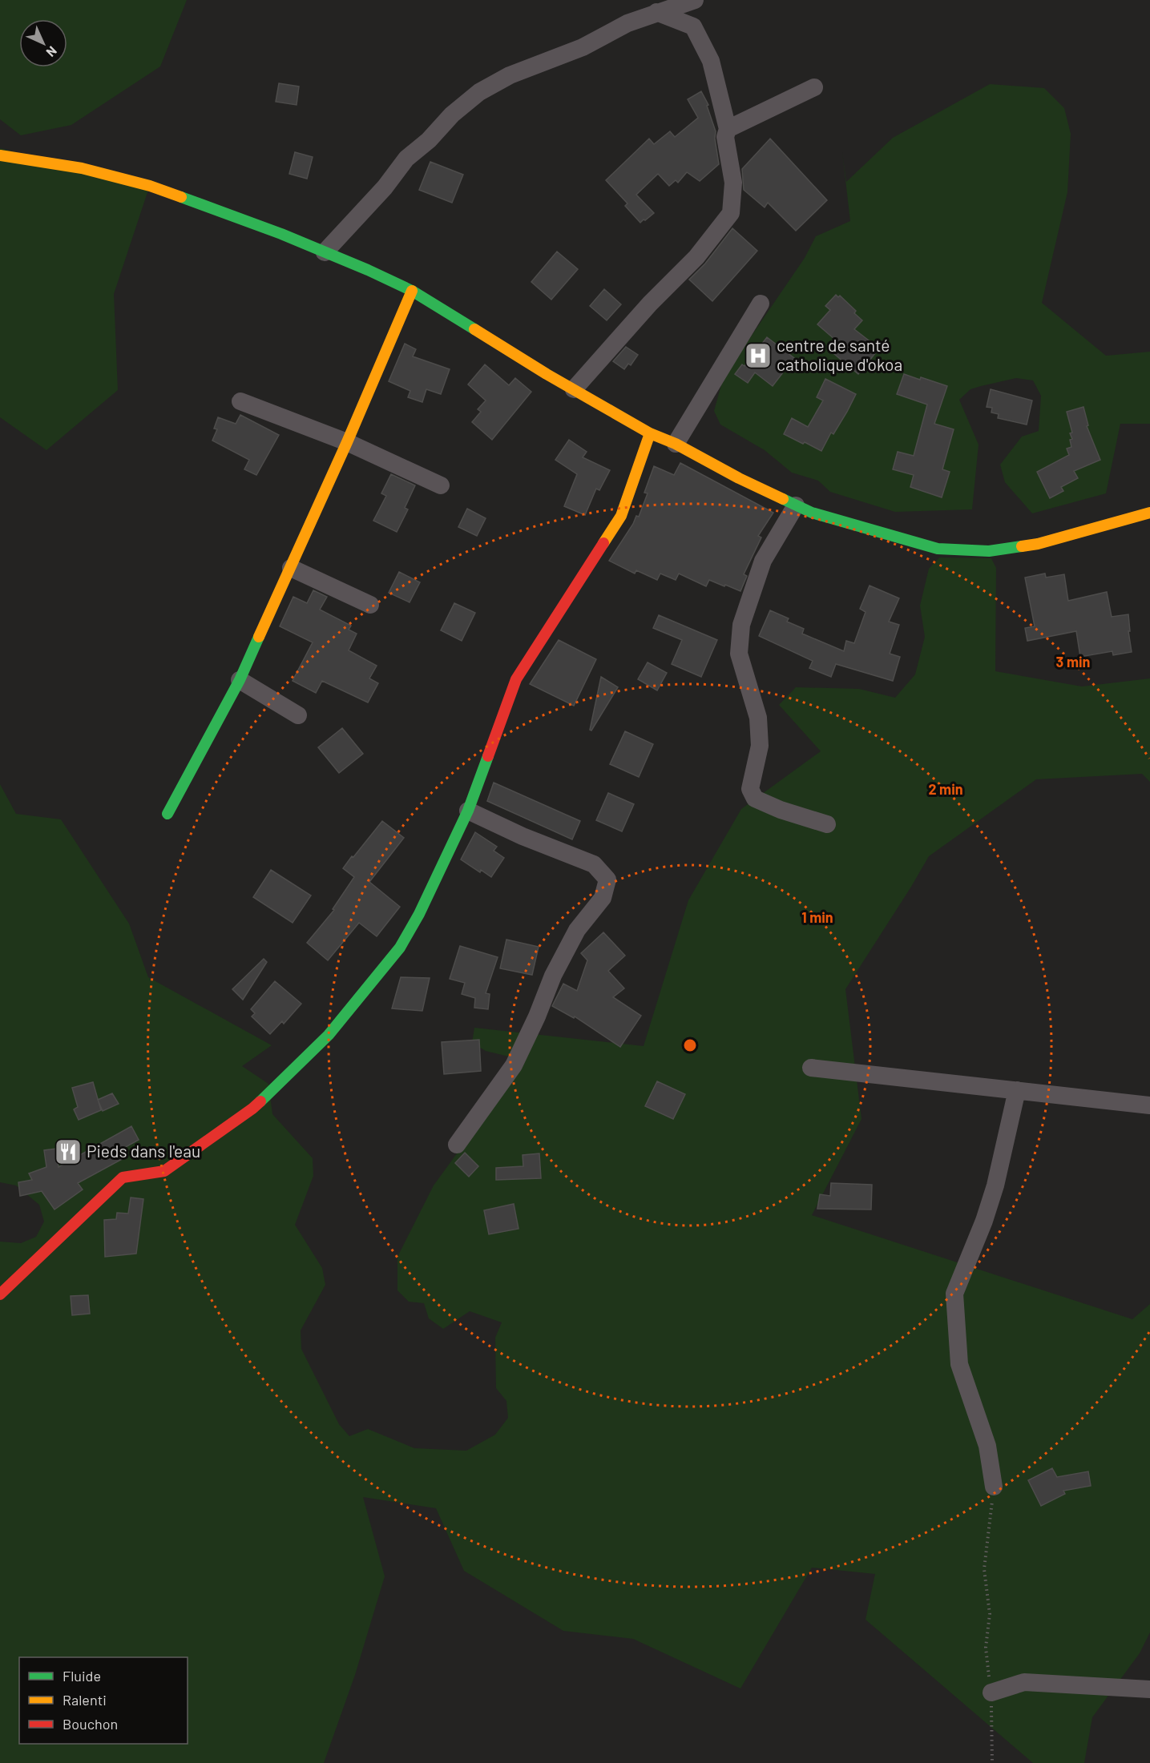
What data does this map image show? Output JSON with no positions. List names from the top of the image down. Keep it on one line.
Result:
{"places":{"hospital":["centre de santé catholique d'okoa"],"restaurant":["Pieds dans l'eau"]},"legend":["Fluide","Ralenti","Bouchon"],"north":"bottom right","rings":["3 min","2 min","1 min"]}
